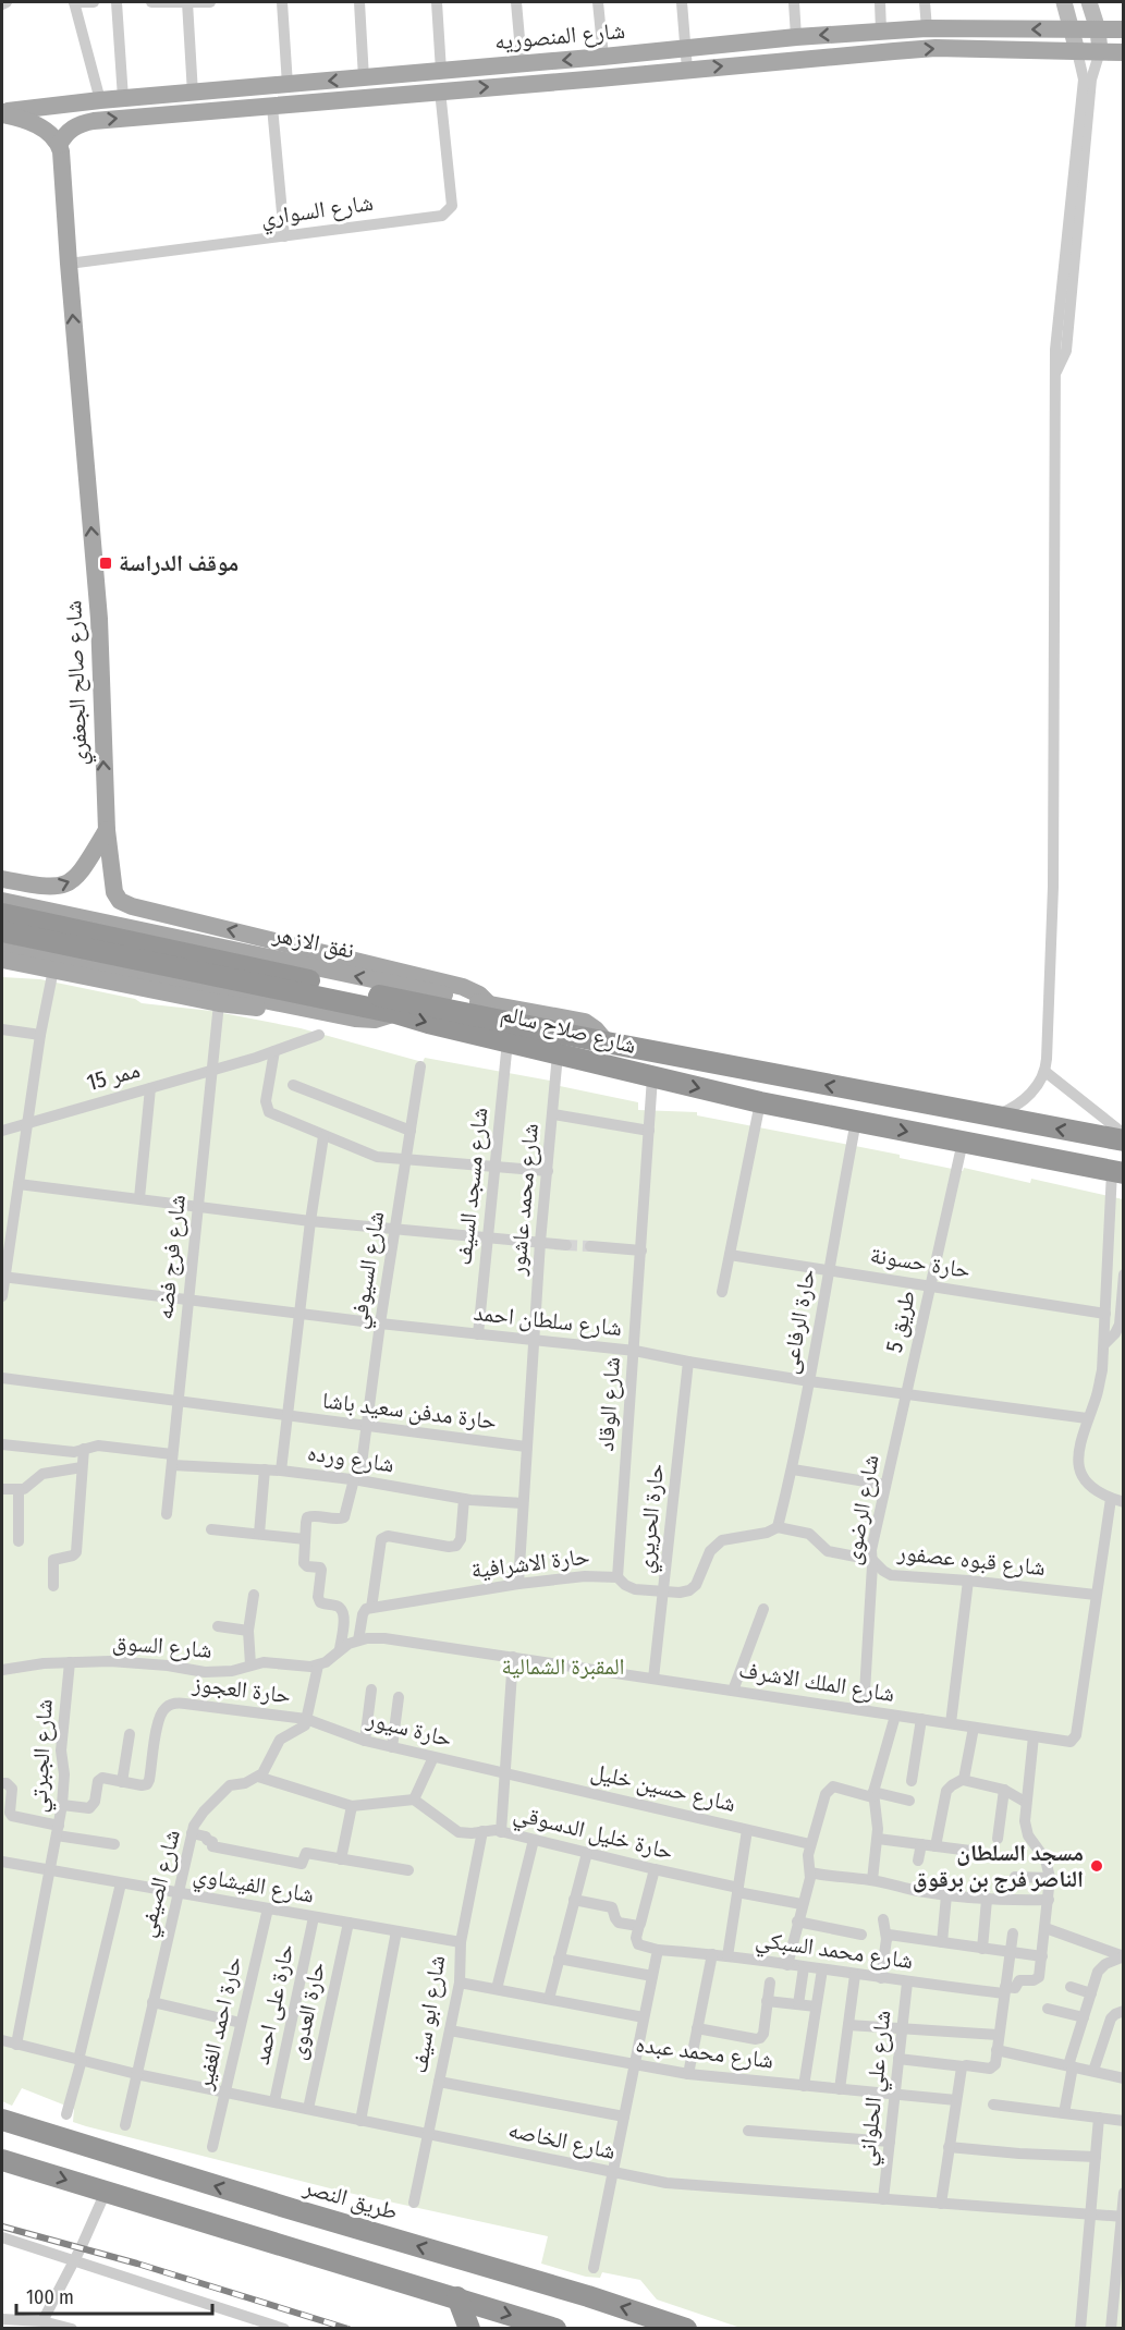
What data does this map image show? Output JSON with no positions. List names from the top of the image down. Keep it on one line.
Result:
{"streets":{"highway":["شارع صلاح سالم","طريق النصر"],"main road":["شارع المنصوريه","شارع صالح الجعفري","نفق الازهر"],"street":["شارع السواري","ممر 15","شارع مسجد السيف","شارع محمد عاشور","شارع فرج فضه","حارة حسونة","شارع السيوفي","شارع سلطان احمد","حارة الرفاعى","طريق 5","شارع الوقاد","حارة مدفن سعيد باشا","شارع ورده","شارع الرضوى","حارة الحريري","شارع قبوه عصفور","حارة الاشرافية","شارع السوق","شارع الملك الاشرف","حارة العجوز","حارة سيور","شارع الجبرتي","شارع حسين خليل","حارة خليل الدسوقي","شارع الصيفي","شارع الفيشاوي","شارع محمد السبكي","حارة على احمد","حارة العدوى","شارع ابو سيف","حارة احمد الغفير","شارع محمد عبده","شارع علي الحلواني","شارع الخاصه"]},"crossings":[["شارع المنصوريه","شارع السواري"],["شارع المنصوريه","شارع صالح الجعفري"],["شارع السواري","شارع صالح الجعفري"],["شارع صالح الجعفري","نفق الازهر"],["نفق الازهر","شارع صلاح سالم"],["شارع صلاح سالم","شارع مسجد السيف"],["شارع صلاح سالم","شارع محمد عاشور"],["شارع صلاح سالم","حارة الرفاعى"],["شارع صلاح سالم","طريق 5"],["شارع صلاح سالم","شارع الوقاد"],["ممر 15","شارع فرج فضه"],["شارع مسجد السيف","شارع سلطان احمد"],["شارع محمد عاشور","شارع سلطان احمد"],["شارع محمد عاشور","حارة مدفن سعيد باشا"],["شارع محمد عاشور","شارع ورده"],["شارع محمد عاشور","حارة الاشرافية"],["شارع فرج فضه","شارع سلطان احمد"],["شارع فرج فضه","حارة مدفن سعيد باشا"],["شارع فرج فضه","شارع ورده"],["حارة حسونة","حارة الرفاعى"],["حارة حسونة","طريق 5"],["شارع السيوفي","شارع سلطان احمد"],["شارع السيوفي","حارة مدفن سعيد باشا"],["شارع السيوفي","شارع ورده"],["شارع سلطان احمد","حارة الرفاعى"],["شارع سلطان احمد","طريق 5"],["شارع سلطان احمد","شارع الوقاد"],["شارع سلطان احمد","شارع الرضوى"],["شارع سلطان احمد","حارة الحريري"],["حارة الرفاعى","شارع قبوه عصفور"],["حارة الرفاعى","حارة الاشرافية"],["طريق 5","شارع الرضوى"],["شارع الوقاد","حارة الاشرافية"],["شارع الرضوى","شارع قبوه عصفور"],["شارع الرضوى","شارع الملك الاشرف"],["حارة الحريري","حارة الاشرافية"],["حارة الحريري","شارع الملك الاشرف"],["شارع قبوه عصفور","حارة الاشرافية"],["شارع قبوه عصفور","شارع الملك الاشرف"],["شارع السوق","شارع الملك الاشرف"],["شارع السوق","شارع الجبرتي"],["حارة العجوز","حارة سيور"],["حارة العجوز","شارع الجبرتي"],["حارة سيور","شارع حسين خليل"],["شارع الجبرتي","شارع الفيشاوي"],["شارع الجبرتي","شارع الخاصه"],["حارة خليل الدسوقي","شارع ابو سيف"],["شارع الصيفي","شارع الفيشاوي"],["شارع الصيفي","شارع الخاصه"],["شارع الفيشاوي","حارة على احمد"],["شارع الفيشاوي","حارة العدوى"],["شارع الفيشاوي","شارع ابو سيف"],["شارع الفيشاوي","حارة احمد الغفير"],["شارع محمد السبكي","شارع علي الحلواني"],["حارة على احمد","شارع الخاصه"],["حارة العدوى","شارع الخاصه"],["شارع ابو سيف","شارع محمد عبده"],["شارع ابو سيف","شارع الخاصه"],["حارة احمد الغفير","شارع الخاصه"],["شارع محمد عبده","شارع علي الحلواني"],["شارع علي الحلواني","شارع الخاصه"]],"one_way":["شارع صالح الجعفري"],"parks":["المقبرة الشمالية"],"places":{"transit":["موقف الدراسة"],"other":["مسجد السلطان الناصر فرج بن برقوق"]},"scale_bar":"100 m"}
